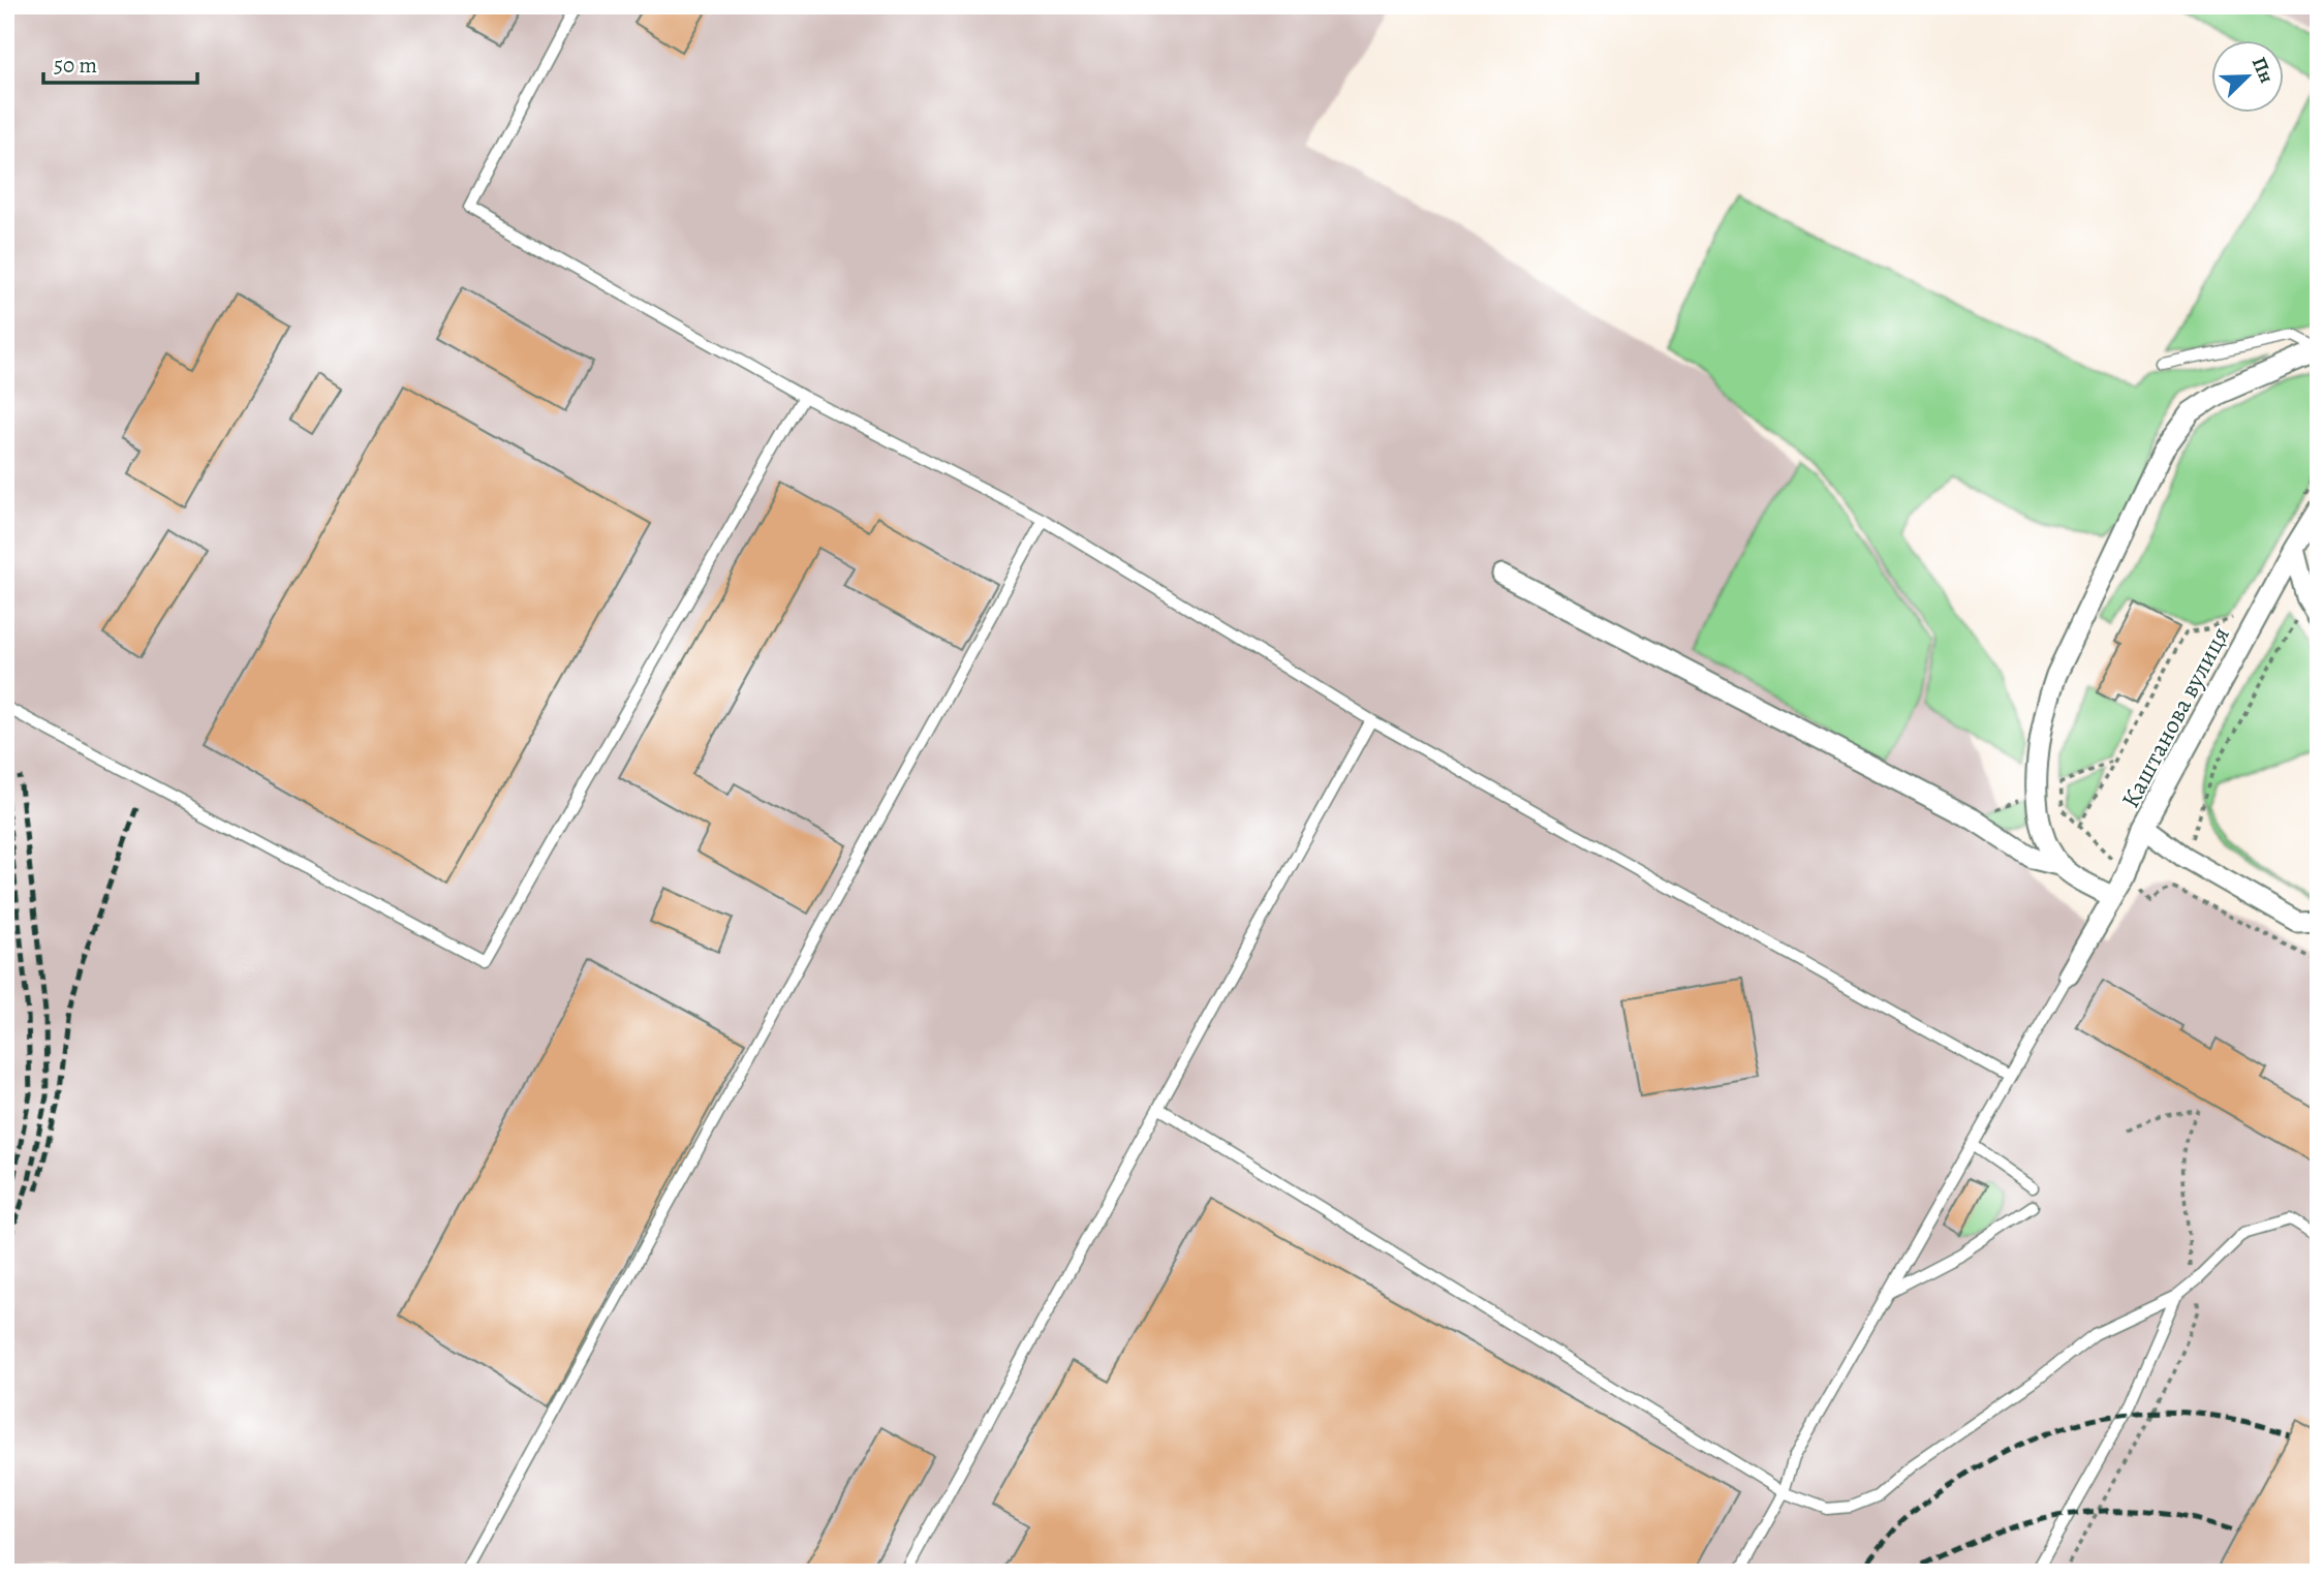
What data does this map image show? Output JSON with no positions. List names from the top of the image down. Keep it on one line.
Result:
{"streets":{"street":["Каштанова вулиця"]},"scale_bar":"50 m","north":"top right"}
